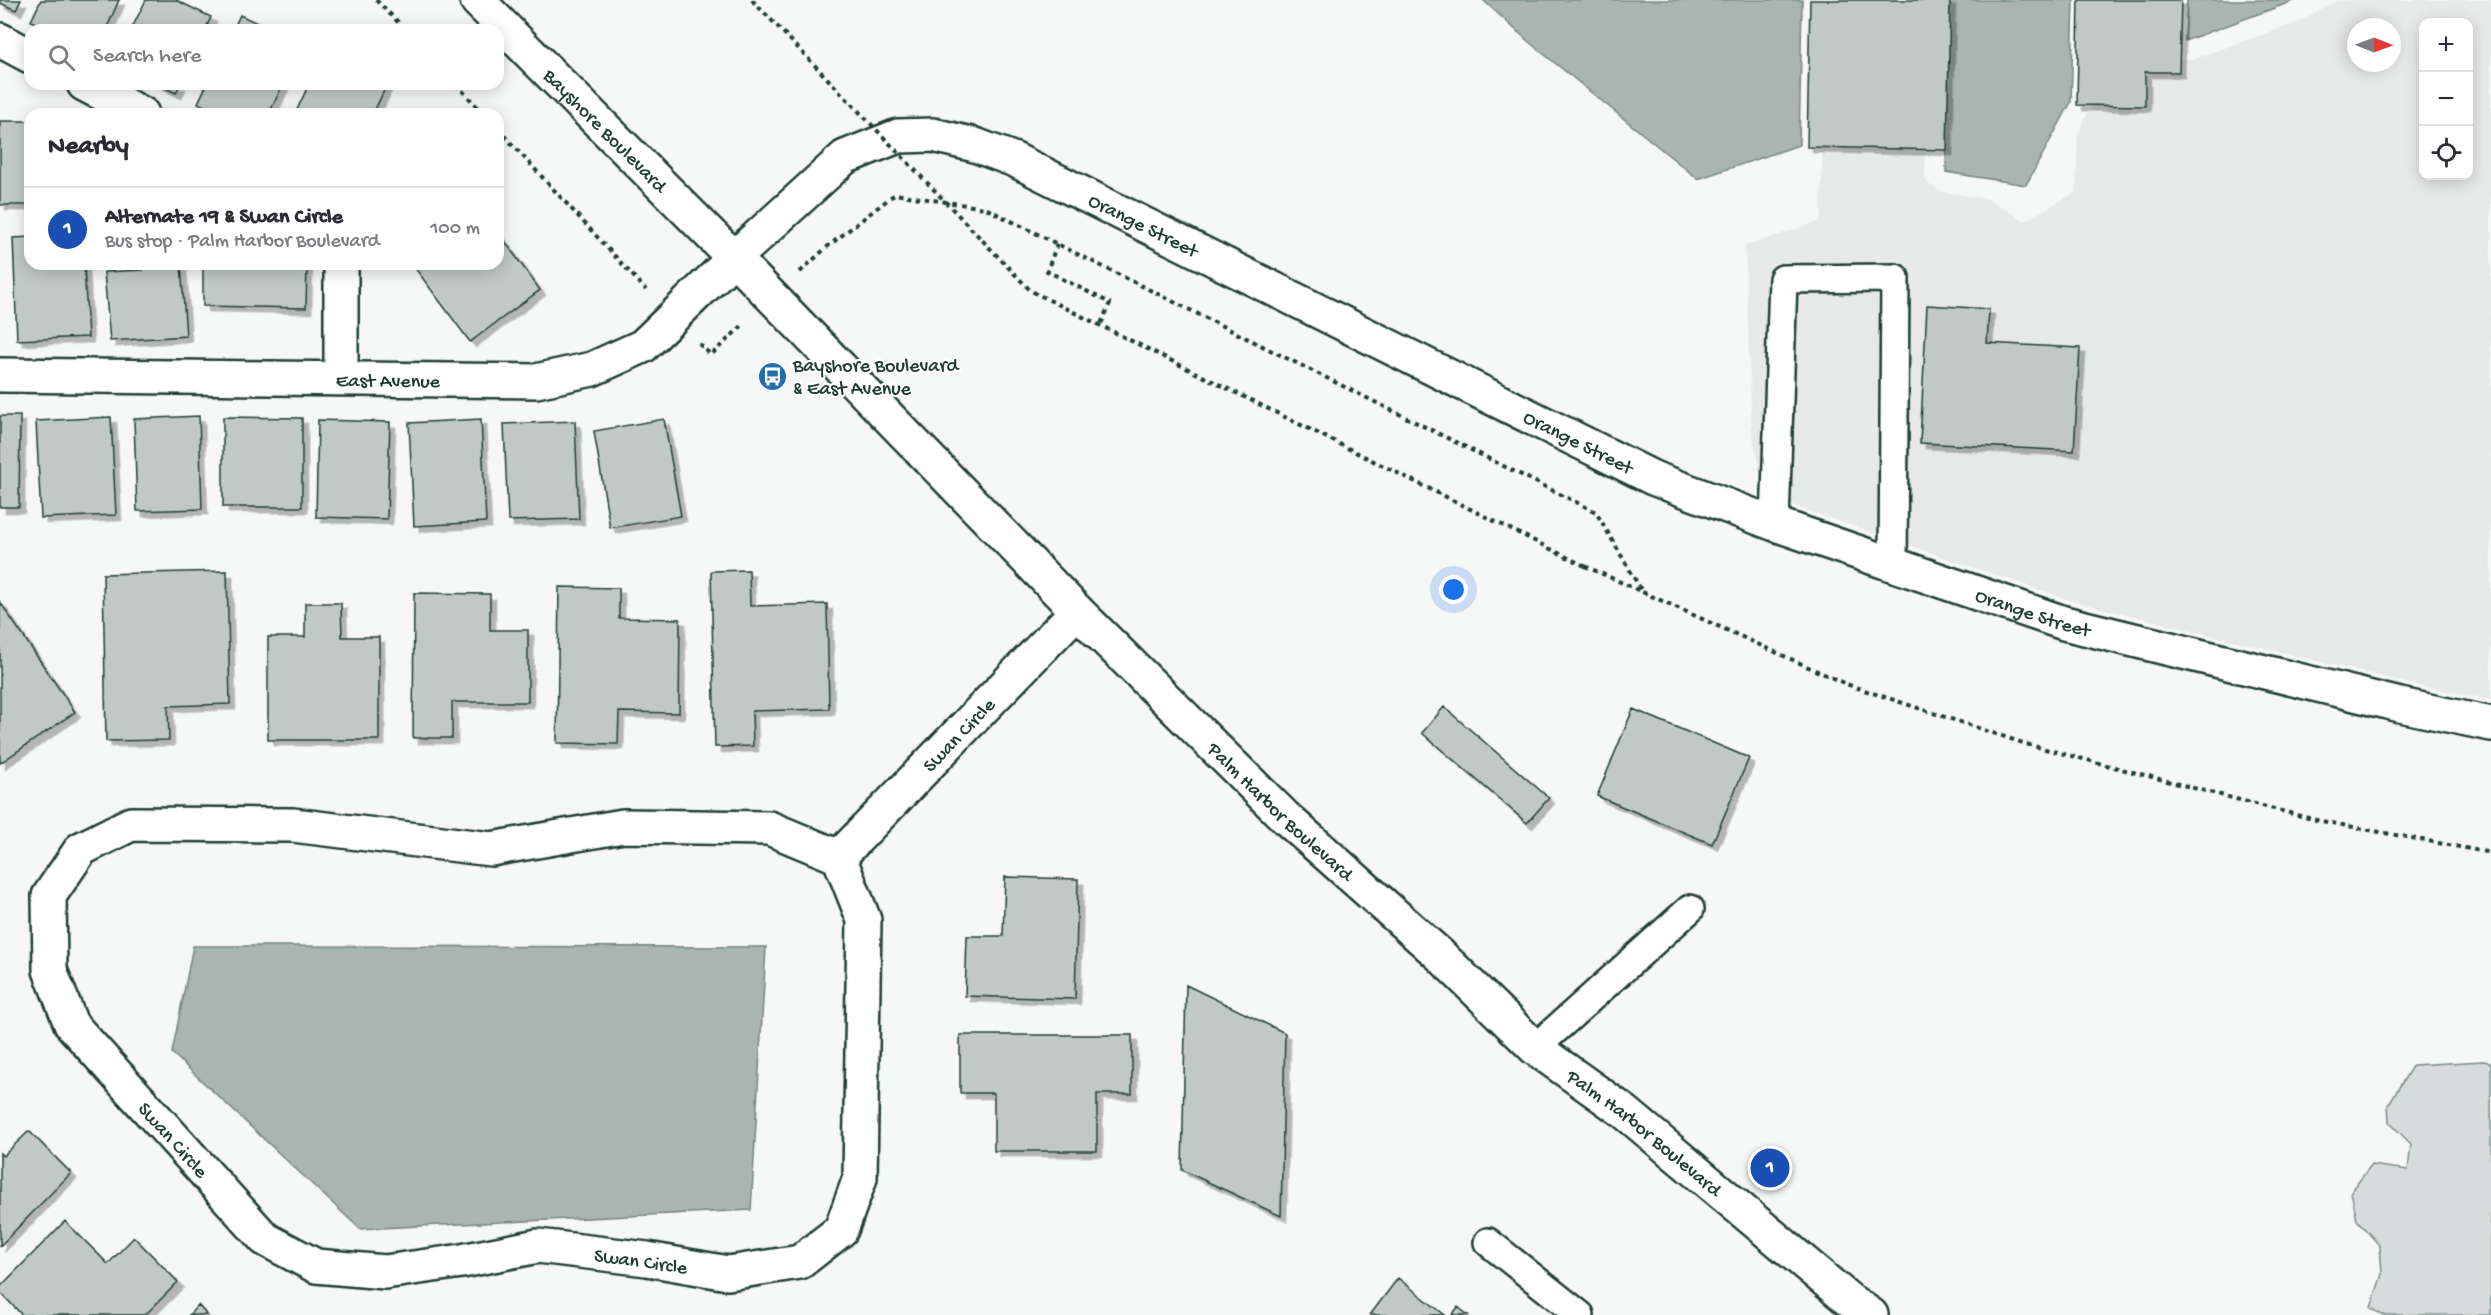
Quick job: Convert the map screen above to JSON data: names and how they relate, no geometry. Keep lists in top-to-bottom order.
{
  "streets": {
    "street": [
      "Bayshore Boulevard",
      "Orange Street",
      "East Avenue",
      "Swan Circle",
      "Palm Harbor Boulevard"
    ]
  },
  "crossings": [
    ["Bayshore Boulevard", "Orange Street"],
    ["Bayshore Boulevard", "East Avenue"],
    ["Bayshore Boulevard", "Palm Harbor Boulevard"],
    ["Orange Street", "East Avenue"],
    ["Orange Street", "Palm Harbor Boulevard"],
    ["East Avenue", "Palm Harbor Boulevard"],
    ["Swan Circle", "Palm Harbor Boulevard"]
  ],
  "places": {
    "bus stop": ["Bayshore Boulevard & East Avenue"]
  },
  "north": "right",
  "page": {
    "map_buttons": ["+", "−"],
    "search": "Search here",
    "heading": "Nearby",
    "list": [
      {
        "mark": "1",
        "name": "Alternate 19 & Swan Circle",
        "note": "Bus stop · Palm Harbor Boulevard",
        "value": "100 m"
      }
    ],
    "pins": "1"
  }
}
